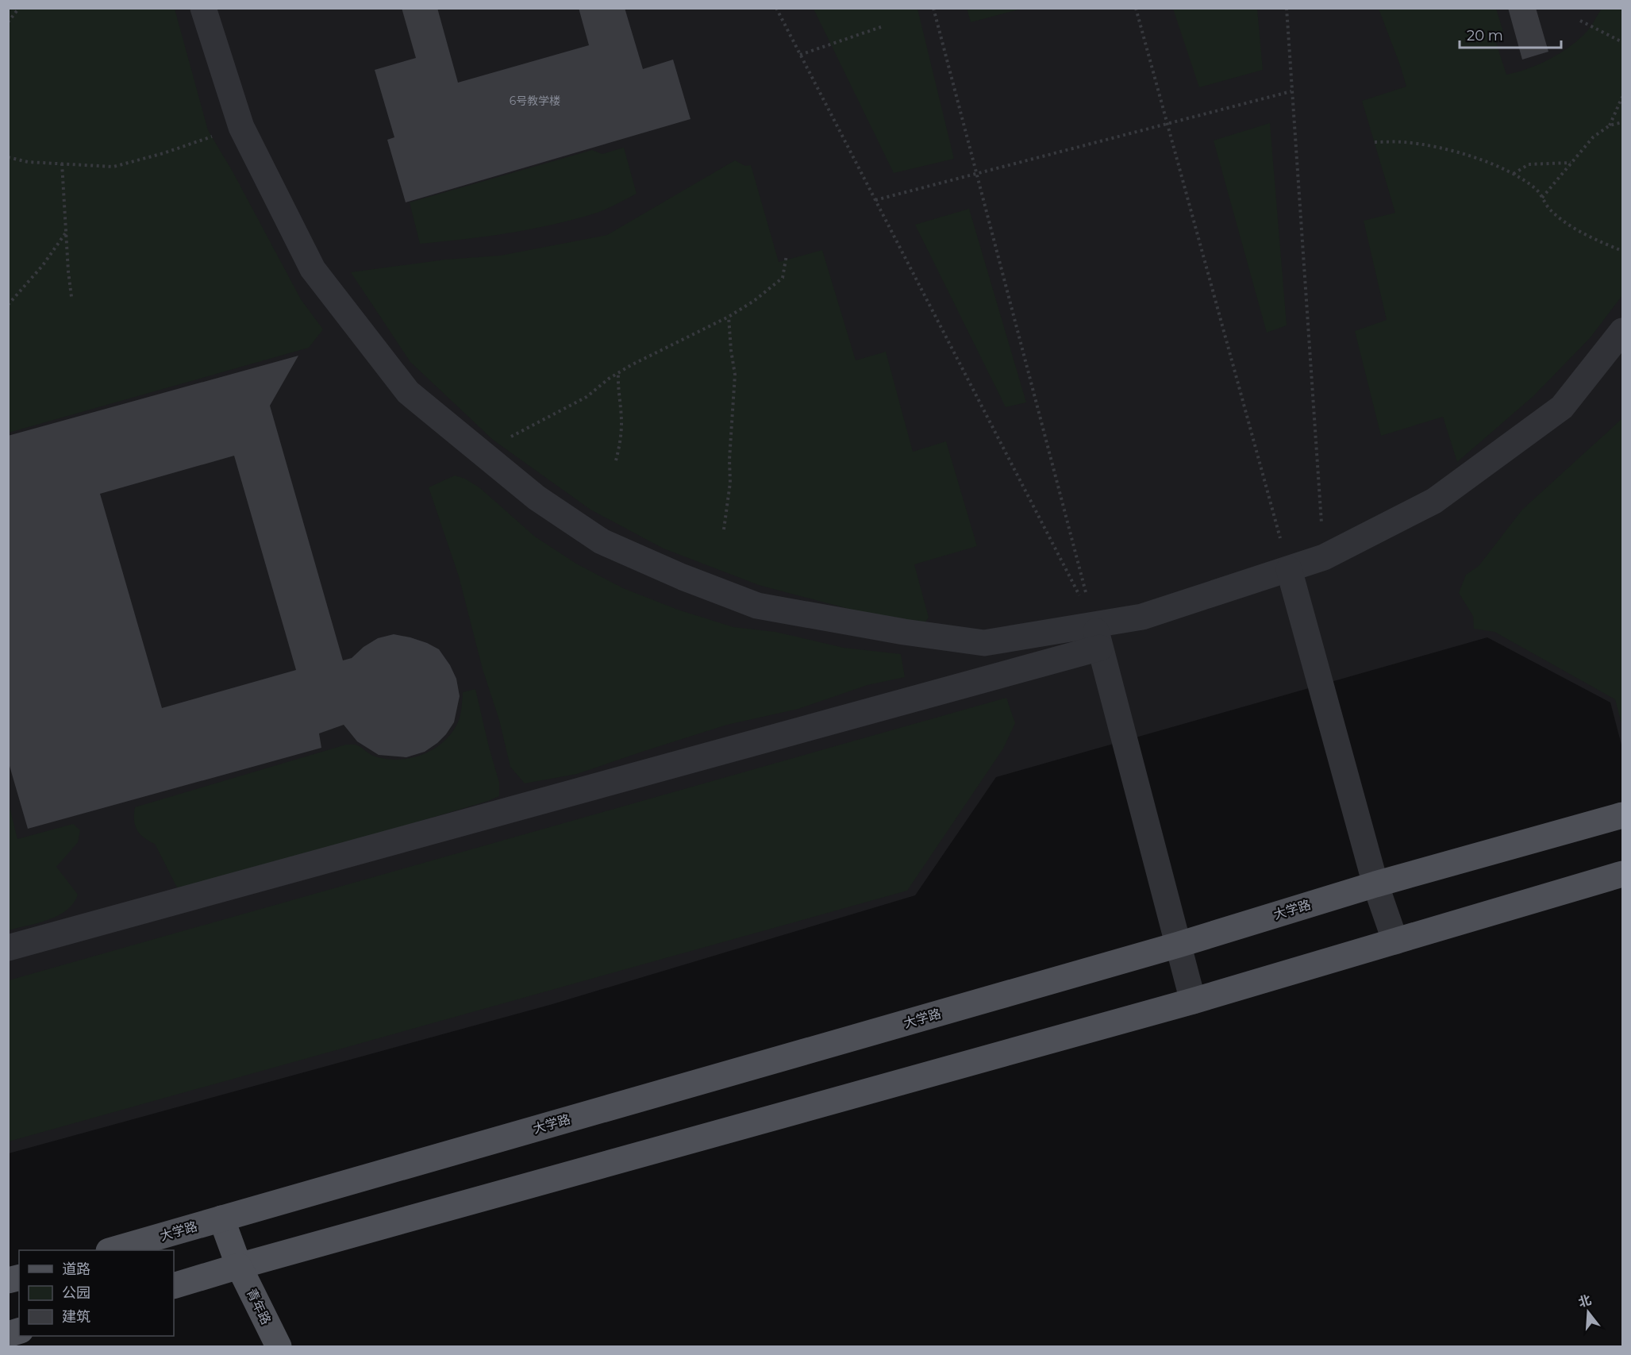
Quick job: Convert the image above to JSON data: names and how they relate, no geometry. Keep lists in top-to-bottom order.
{
  "streets": {
    "main road": ["大学路", "青年路"]
  },
  "house_numbers": ["6号教学楼"],
  "legend": ["道路", "公园", "建筑"],
  "scale_bar": "20 m",
  "north": "top"
}
